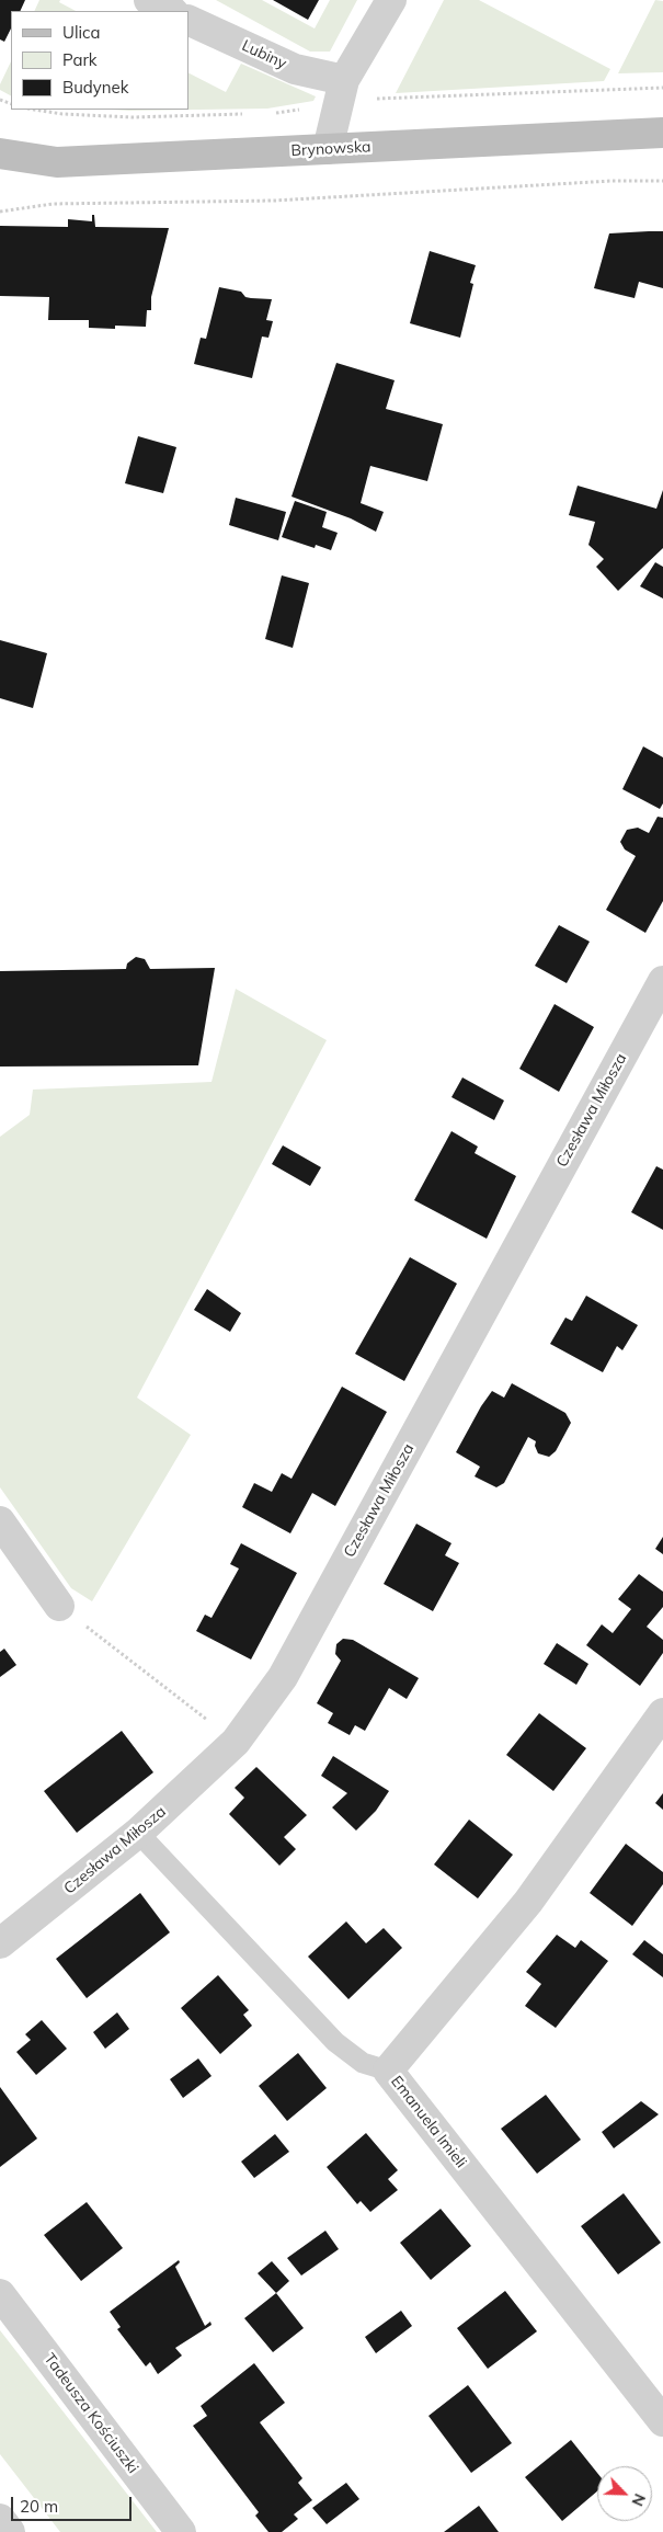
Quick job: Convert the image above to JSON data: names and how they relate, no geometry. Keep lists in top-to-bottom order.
{
  "streets": {
    "main road": ["Brynowska"],
    "street": [
      "Lubiny",
      "Czesława Miłosza",
      "Emanuela Imieli",
      "Tadeusza Kościuszki"
    ]
  },
  "crossings": [
    ["Czesława Miłosza", "Emanuela Imieli"]
  ],
  "legend": ["Ulica", "Park", "Budynek"],
  "scale_bar": "20 m",
  "north": "bottom right"
}
